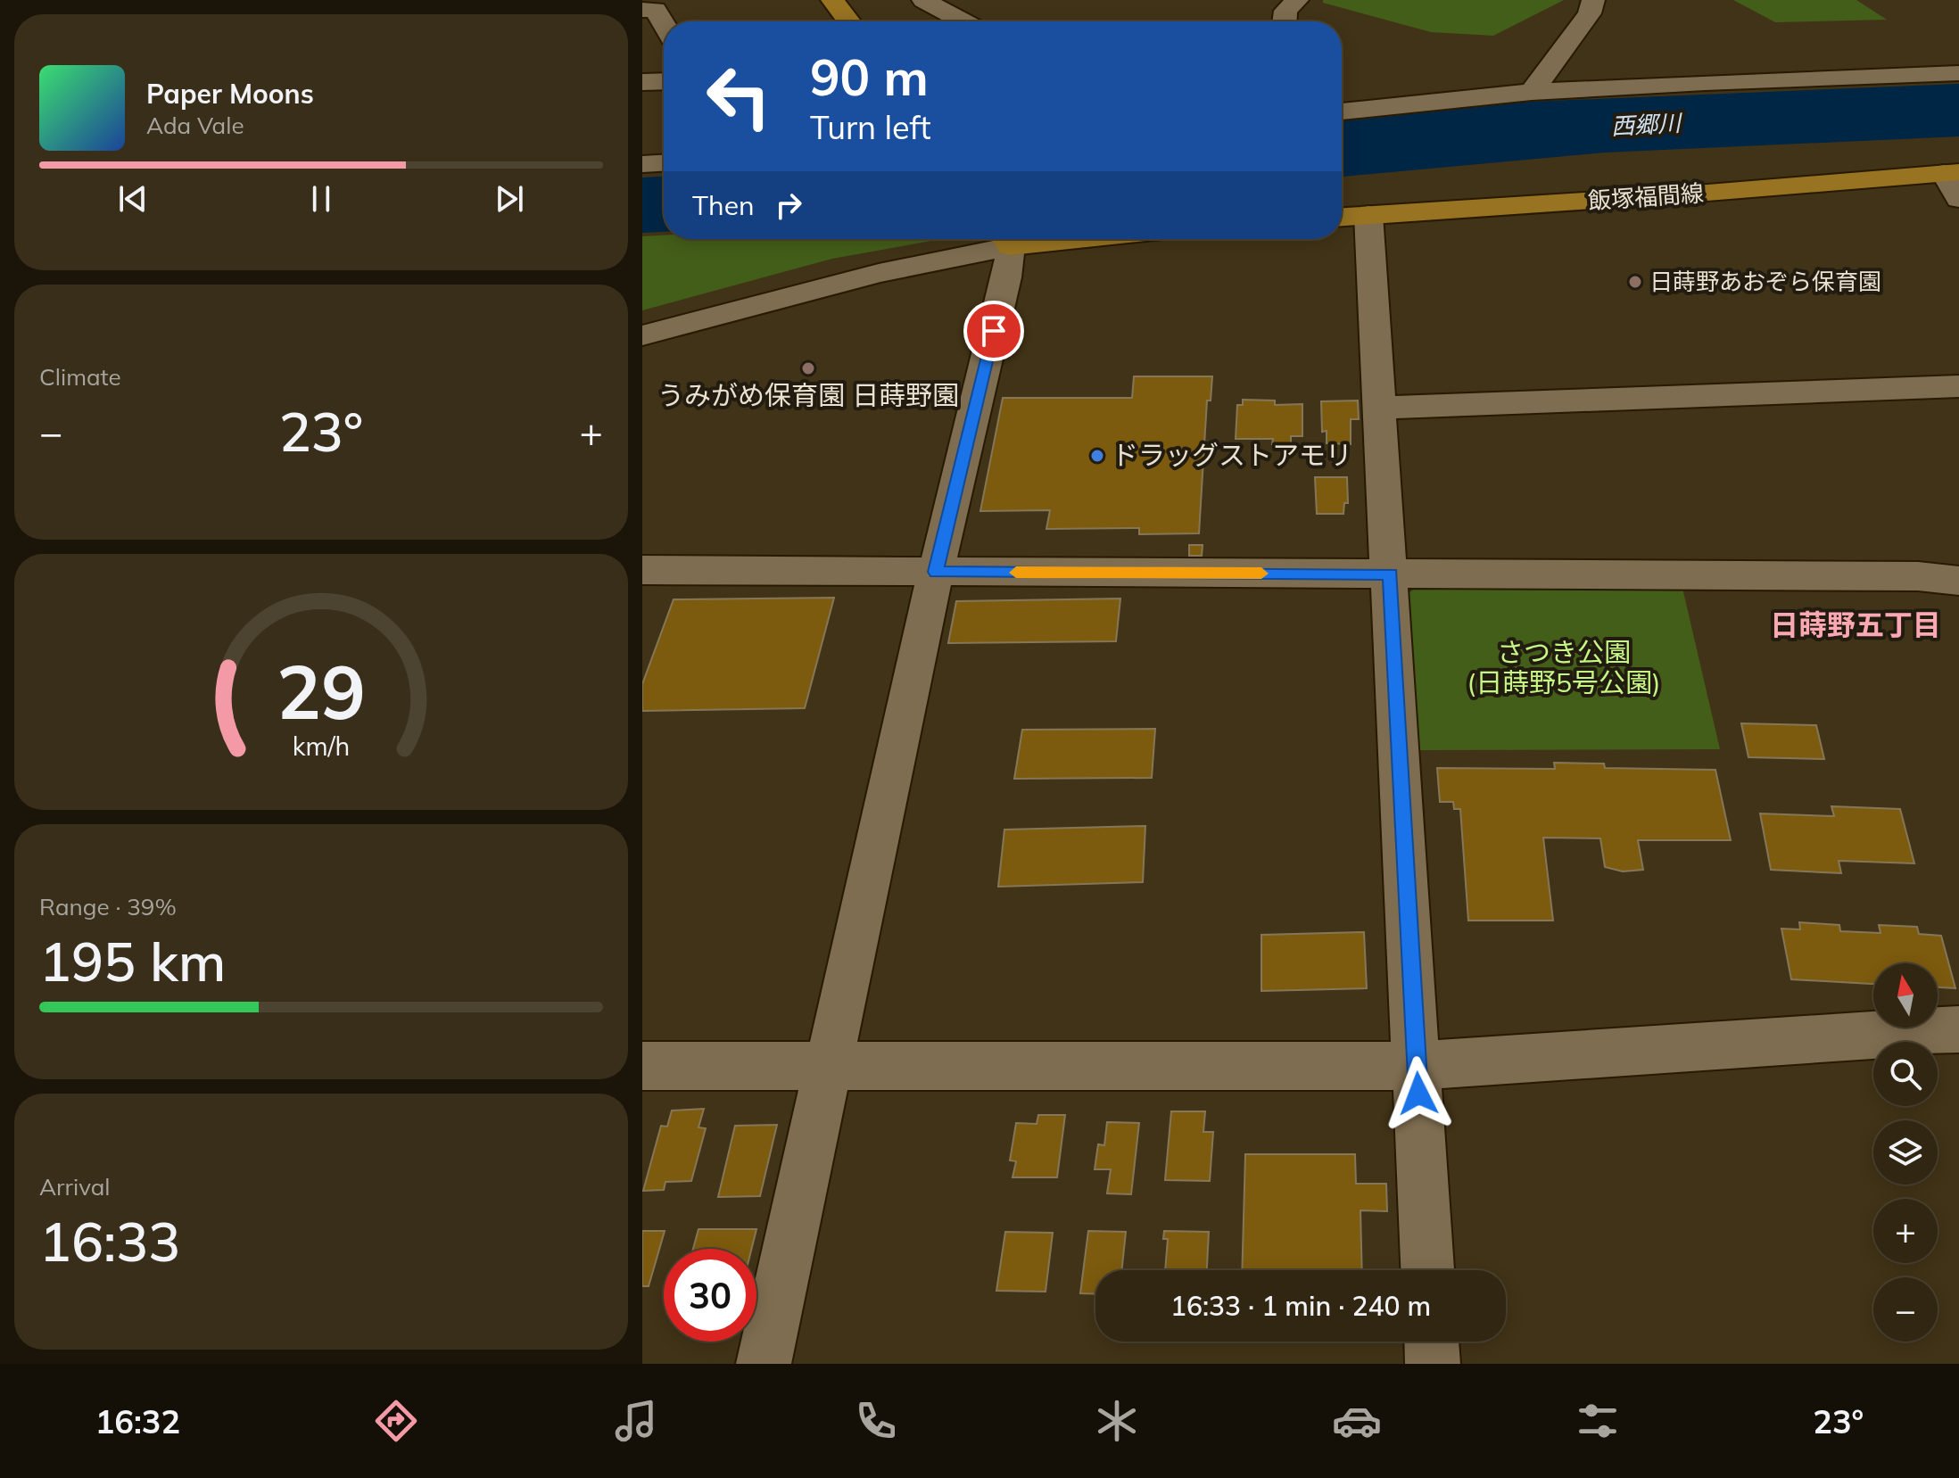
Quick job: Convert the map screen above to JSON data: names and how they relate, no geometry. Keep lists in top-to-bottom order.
{
  "streets": {
    "main road": ["飯塚福間線"]
  },
  "districts": ["日蒔野五丁目"],
  "water": ["西郷川"],
  "parks": ["さつき公園 (日蒔野5号公園)"],
  "places": ["日蒔野あおぞら保育園", "うみがめ保育園 日蒔野園", "ドラッグストアモリ"],
  "north": "top",
  "page": {
    "turn": ["90 m", "Turn left"],
    "song": ["Paper Moons", "Ada Vale"],
    "then": "Then",
    "tile": [
      "Climate",
      ["Range · 39%", "195 km"],
      ["Arrival", "16:33"]
    ],
    "heat": ["−", "23°", "+"],
    "map_buttons": ["+", "−"],
    "limit": "30",
    "trip": "16:33 · 1 min · 240 m",
    "tabs": ["16:32", "23°"],
    "gauge": ["29", "km/h"]
  }
}
